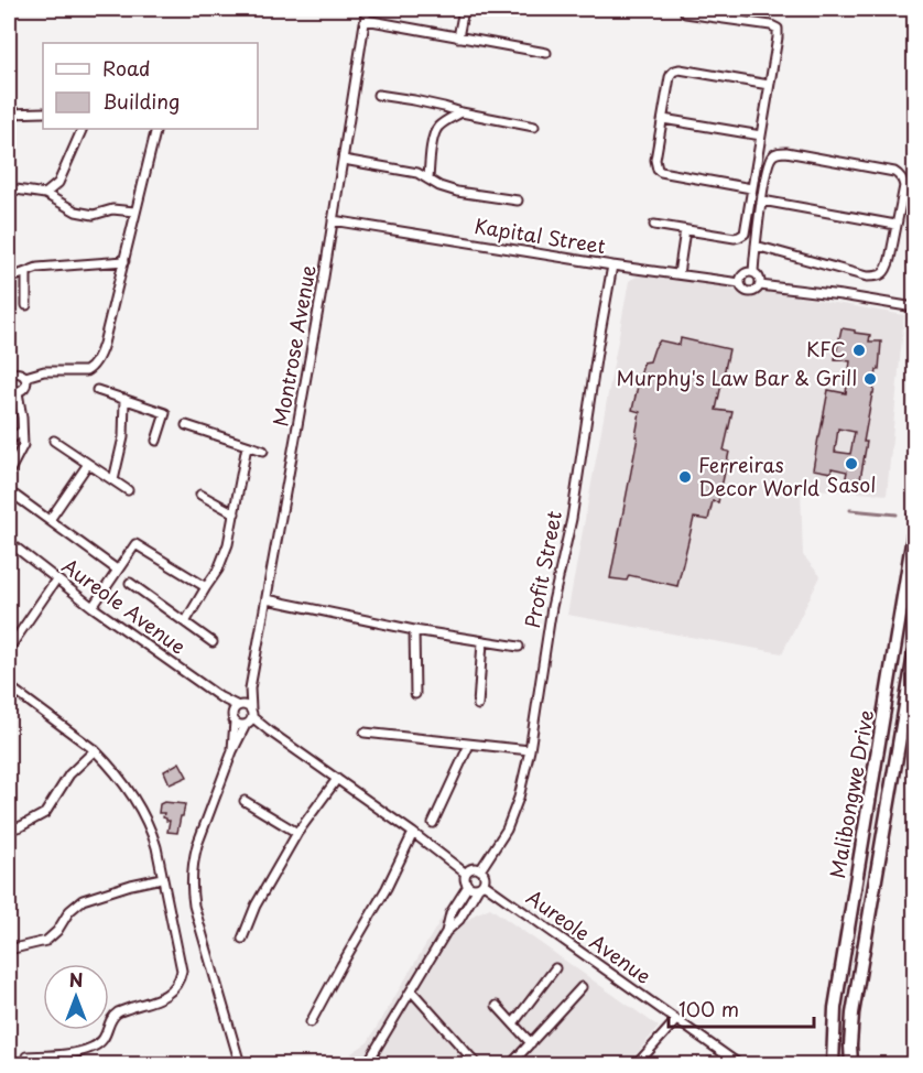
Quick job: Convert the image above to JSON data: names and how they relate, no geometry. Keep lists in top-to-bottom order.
{
  "streets": {
    "main road": ["Malibongwe Drive"],
    "street": [
      "Kapital Street",
      "Montrose Avenue",
      "Profit Street",
      "Aureole Avenue"
    ]
  },
  "crossings": [
    ["Kapital Street", "Montrose Avenue"],
    ["Kapital Street", "Profit Street"],
    ["Montrose Avenue", "Aureole Avenue"],
    ["Profit Street", "Aureole Avenue"]
  ],
  "places": [
    "KFC",
    "Murphy's Law Bar & Grill",
    "Sasol",
    "Ferreiras Decor World"
  ],
  "legend": ["Road", "Building"],
  "scale_bar": "100 m",
  "north": "top"
}
